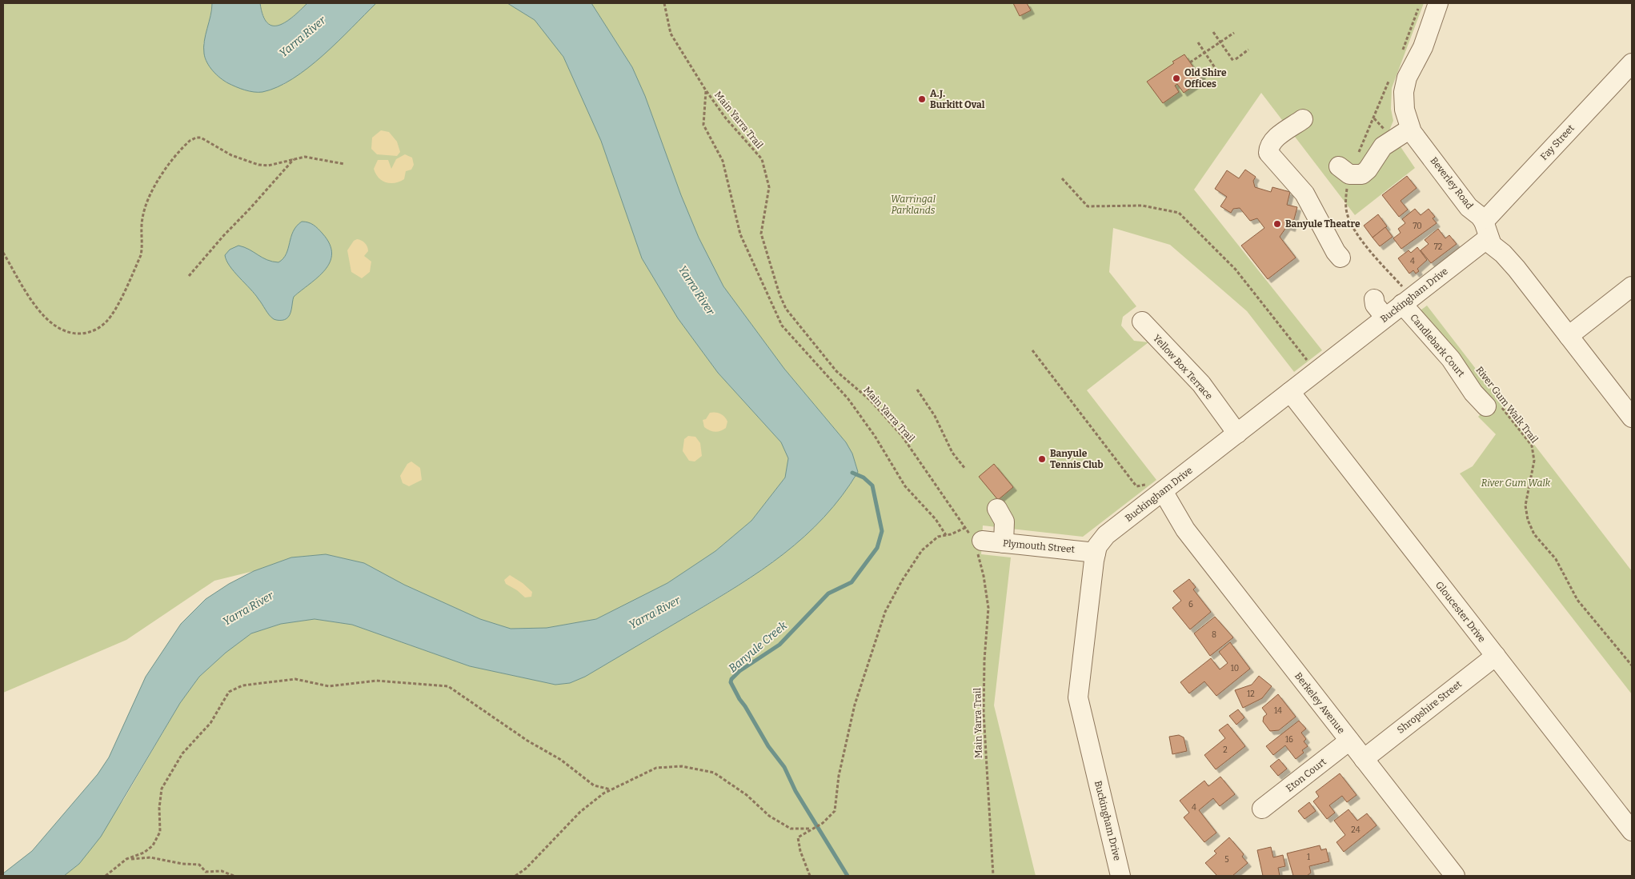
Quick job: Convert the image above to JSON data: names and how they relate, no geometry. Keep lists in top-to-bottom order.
{
  "streets": {
    "street": [
      "Fay Street",
      "Beverley Road",
      "Buckingham Drive",
      "Candlebark Court",
      "Yellow Box Terrace",
      "Plymouth Street",
      "Gloucester Drive",
      "Berkeley Avenue",
      "Shropshire Street",
      "Eton Court"
    ],
    "path": ["Main Yarra Trail", "River Gum Walk Trail"]
  },
  "crossings": [
    ["Main Yarra Trail", "Plymouth Street"],
    ["Fay Street", "Beverley Road"],
    ["Fay Street", "Buckingham Drive"],
    ["Beverley Road", "Buckingham Drive"],
    ["Buckingham Drive", "Candlebark Court"],
    ["Buckingham Drive", "Yellow Box Terrace"],
    ["Buckingham Drive", "Plymouth Street"],
    ["Buckingham Drive", "Gloucester Drive"],
    ["Buckingham Drive", "Berkeley Avenue"],
    ["Candlebark Court", "River Gum Walk Trail"],
    ["Gloucester Drive", "Shropshire Street"],
    ["Berkeley Avenue", "Shropshire Street"],
    ["Berkeley Avenue", "Eton Court"]
  ],
  "water": ["Yarra River", "Banyule Creek"],
  "parks": ["Warringal Parklands", "River Gum Walk"],
  "places": [
    "Old Shire Offices",
    "A.J. Burkitt Oval",
    "Banyule Theatre",
    "Banyule Tennis Club"
  ],
  "house_numbers": [
    "70",
    "72",
    "4",
    "6",
    "8",
    "10",
    "12",
    "14",
    "16",
    "2",
    "4",
    "24",
    "1",
    "5"
  ]
}
